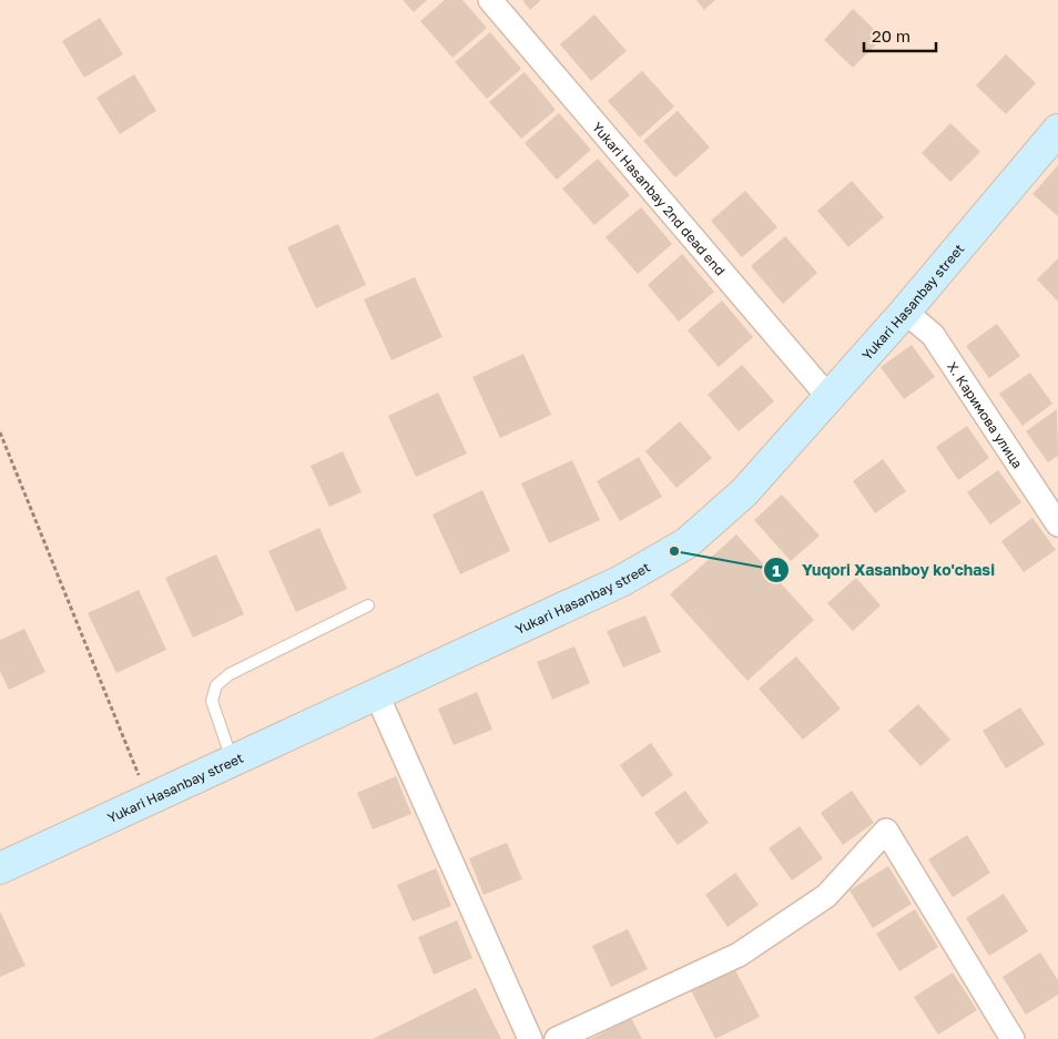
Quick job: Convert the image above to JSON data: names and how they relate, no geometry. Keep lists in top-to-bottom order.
{
  "streets": {
    "street": ["Yukari Hasanbay 2nd dead end", "Yukari Hasanbay street", "Х. Каримова улица"]
  },
  "crossings": [
    ["Yukari Hasanbay 2nd dead end", "Yukari Hasanbay street"],
    ["Yukari Hasanbay street", "Х. Каримова улица"]
  ],
  "places": ["Yuqori Xasanboy ko'chasi"],
  "scale_bar": "20 m"
}
